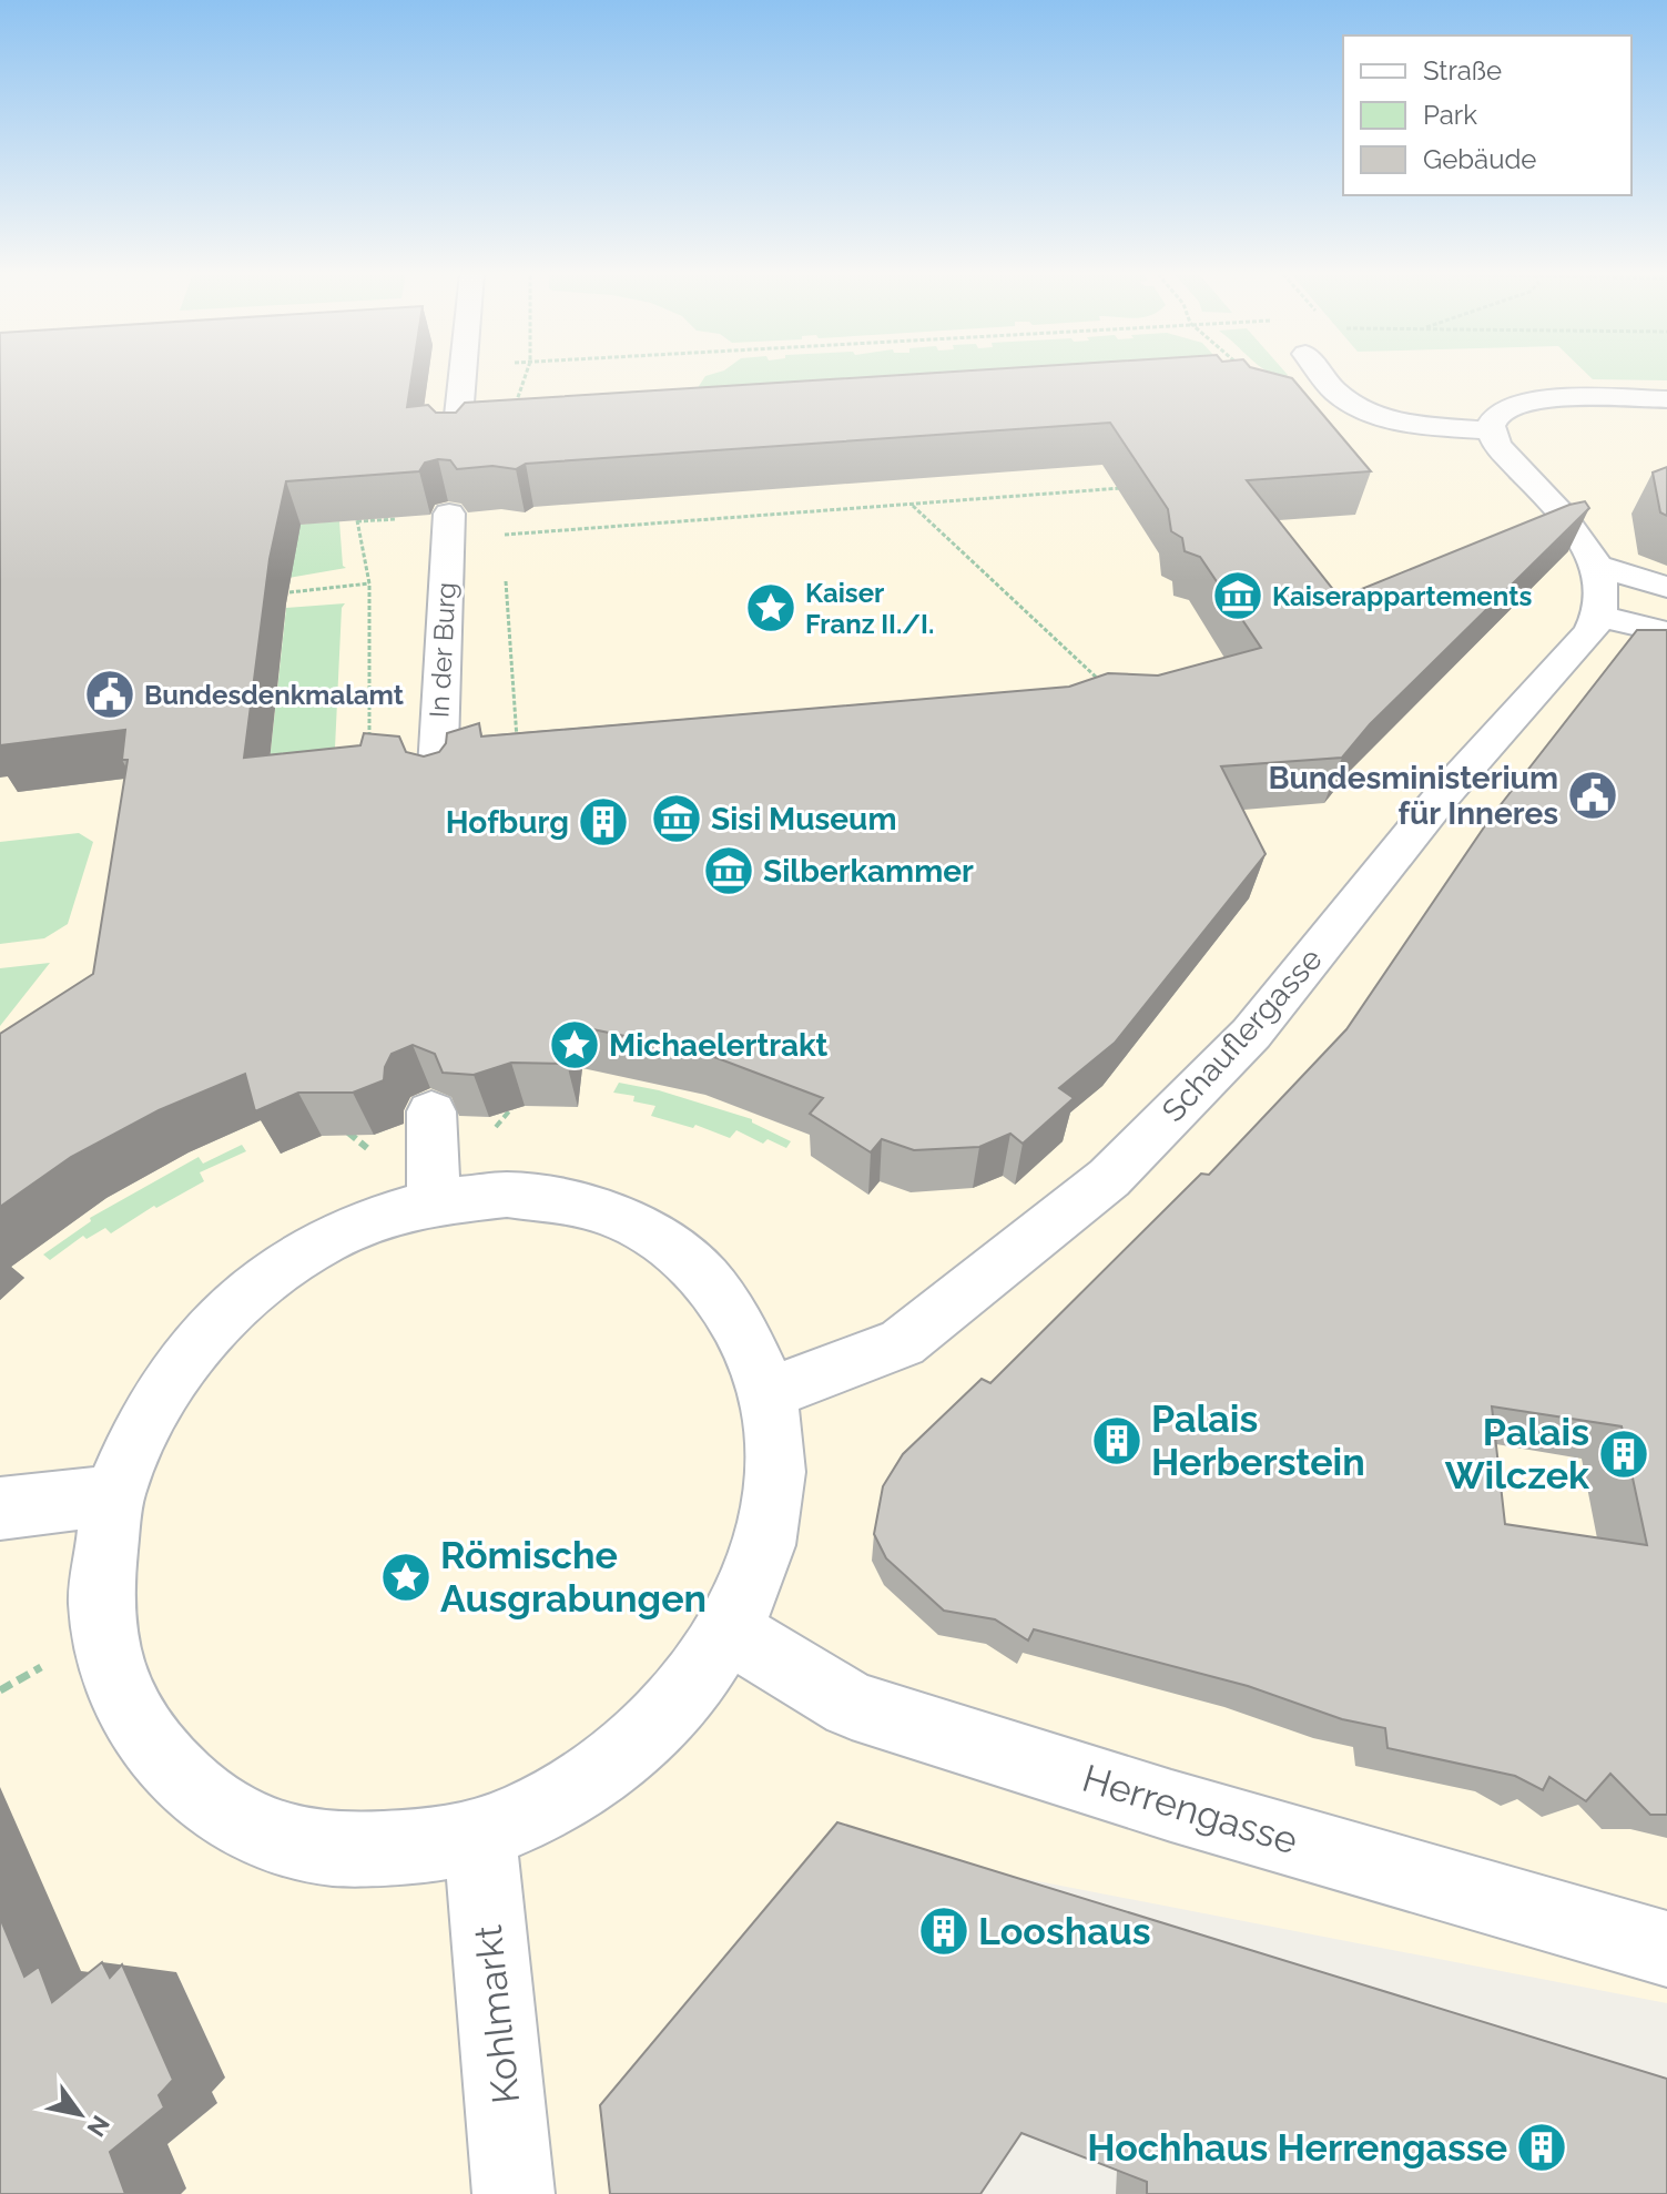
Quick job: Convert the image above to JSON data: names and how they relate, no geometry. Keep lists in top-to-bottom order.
{
  "streets": {
    "street": [
      "In der Burg",
      "Schauflergasse",
      "Herrengasse",
      "Kohlmarkt"
    ]
  },
  "places": {
    "museum": ["Kaiserappartements", "Sisi Museum", "Silberkammer"],
    "place": ["Kaiser Franz II./I.", "Michaelertrakt", "Römische Ausgrabungen"],
    "public building": ["Bundesdenkmalamt", "Bundesministerium für Inneres"],
    "building": [
      "Hofburg",
      "Palais Herberstein",
      "Palais Wilczek",
      "Looshaus",
      "Hochhaus Herrengasse"
    ]
  },
  "legend": ["Straße", "Park", "Gebäude"],
  "north": "bottom right"
}
